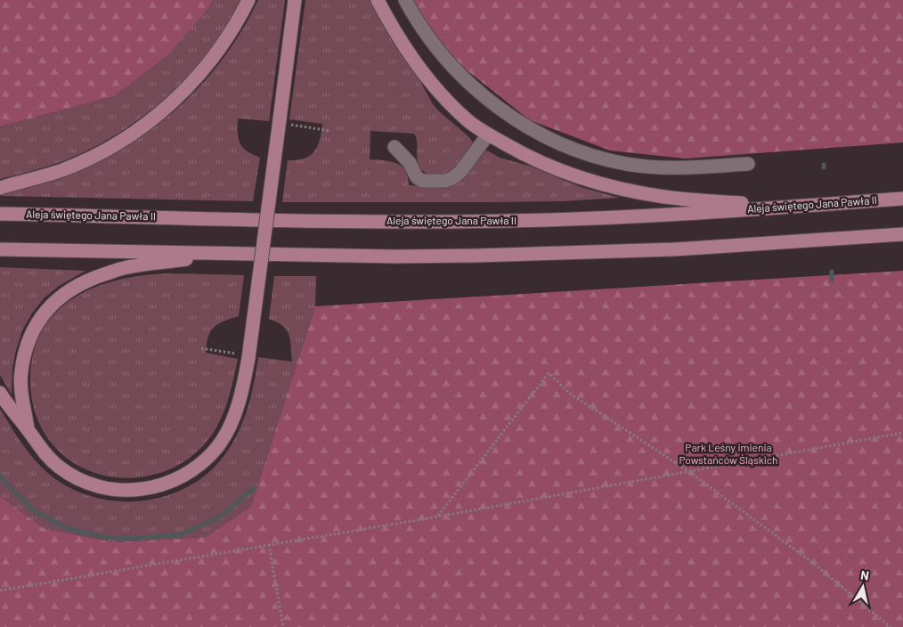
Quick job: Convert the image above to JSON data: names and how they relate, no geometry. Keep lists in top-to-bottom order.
{
  "streets": {
    "main road": ["Aleja świętego Jana Pawła II"]
  },
  "parks": ["Park Leśny imienia Powstańców Śląskich"],
  "north": "top"
}
